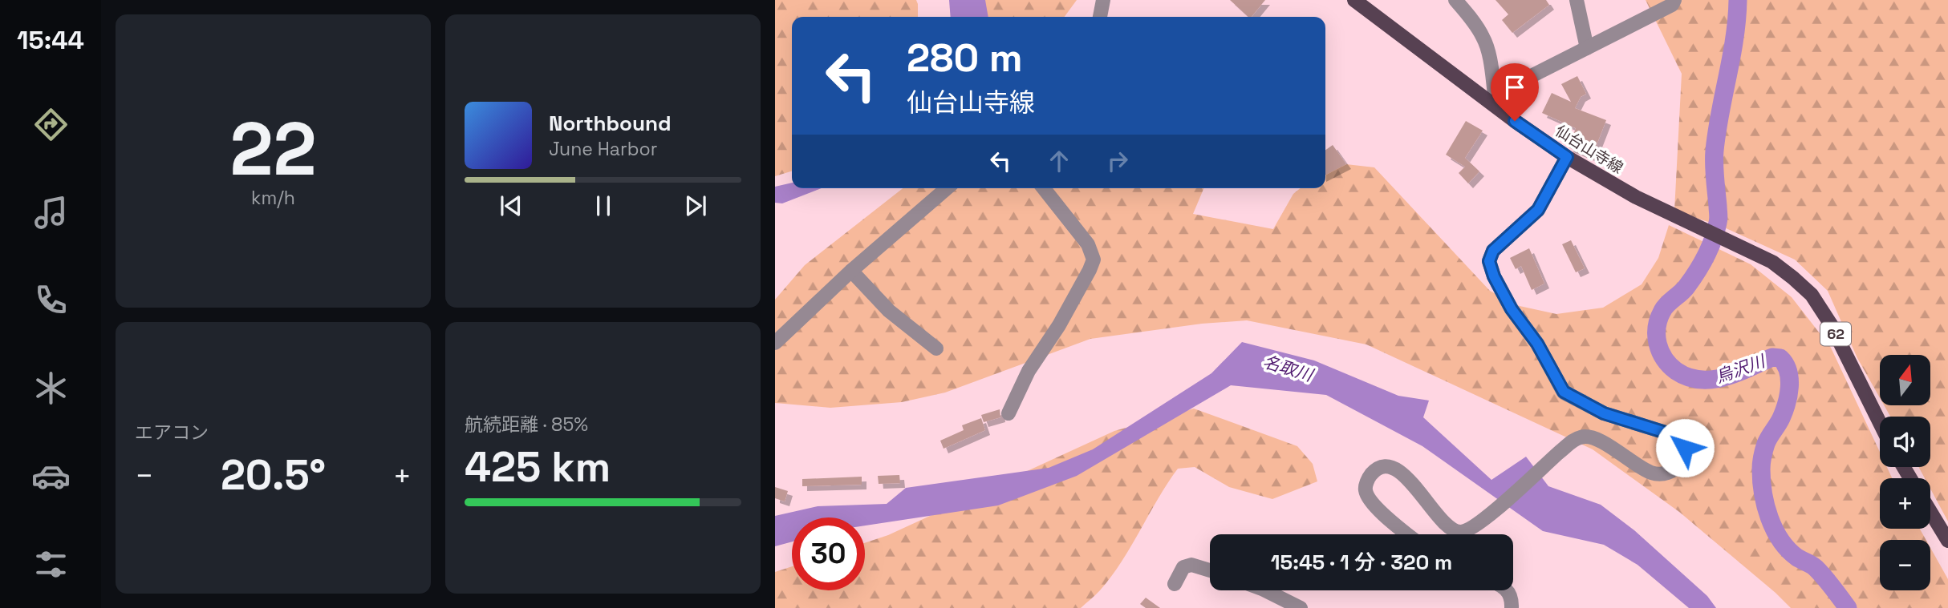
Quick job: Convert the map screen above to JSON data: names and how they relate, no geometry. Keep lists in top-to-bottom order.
{
  "streets": {
    "main road": ["仙台山寺線", "62"]
  },
  "water": ["名取川", "烏沢川"],
  "north": "top",
  "page": {
    "tabs": "15:44",
    "tile": [
      ["22", "km/h"],
      "エアコン",
      ["航続距離 · 85%", "425 km"]
    ],
    "turn": ["280 m", "仙台山寺線"],
    "song": ["Northbound", "June Harbor"],
    "map_buttons": ["+", "−"],
    "heat": ["−", "20.5°", "+"],
    "limit": "30",
    "trip": "15:45 · 1 分 · 320 m"
  }
}
